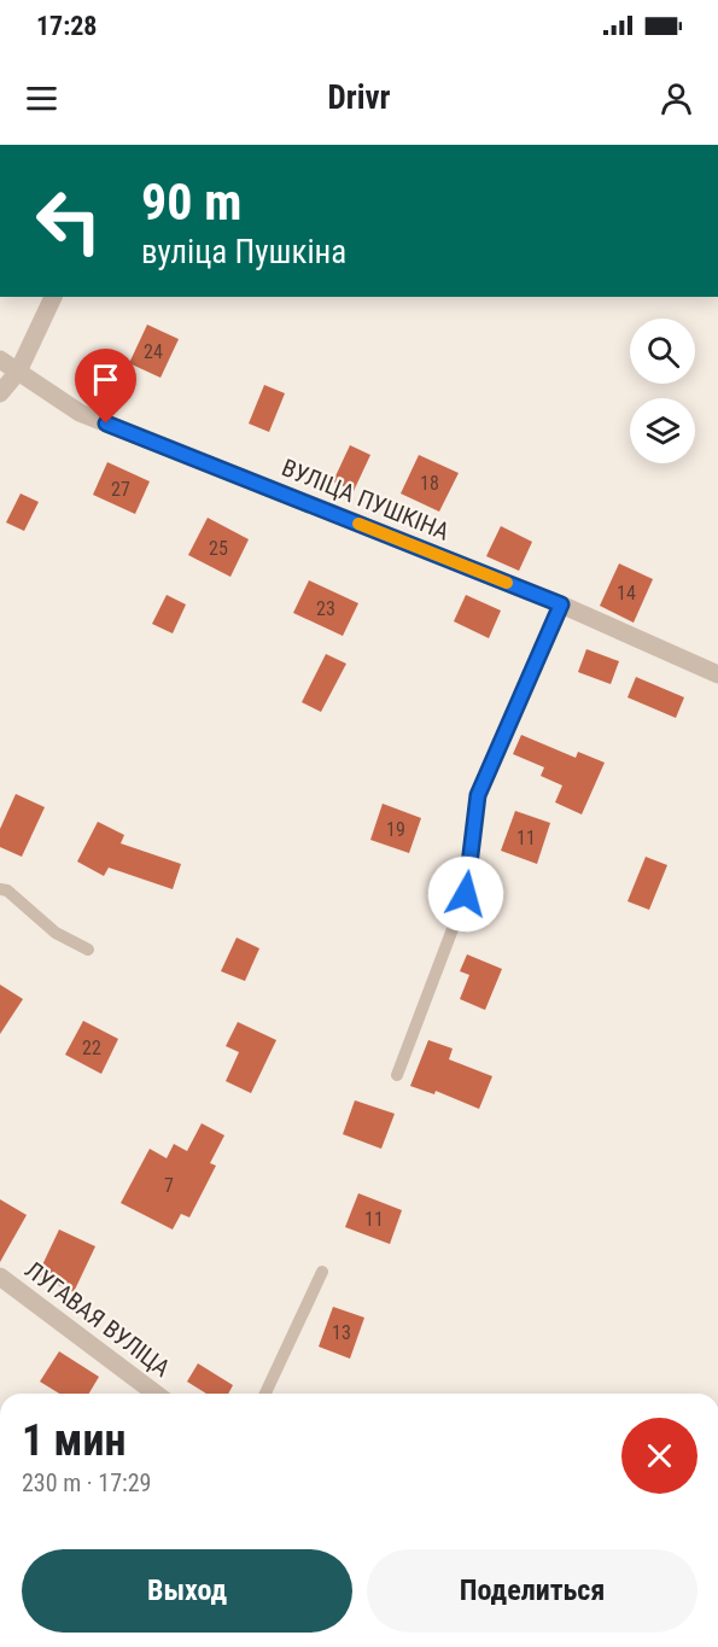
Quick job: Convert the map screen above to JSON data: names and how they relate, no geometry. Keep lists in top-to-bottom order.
{
  "streets": {
    "street": ["ВУЛІЦА ПУШКІНА", "ЛУГАВАЯ ВУЛІЦА"]
  },
  "house_numbers": [
    "24",
    "18",
    "27",
    "25",
    "14",
    "23",
    "19",
    "11",
    "22",
    "7",
    "11",
    "13"
  ],
  "page": {
    "status": "17:28",
    "header": "Drivr",
    "turn": ["90 m", "вуліца Пушкіна"],
    "heading": ["1 мин", "230 m · 17:29"],
    "buttons": ["Выход", "Поделиться"]
  }
}
